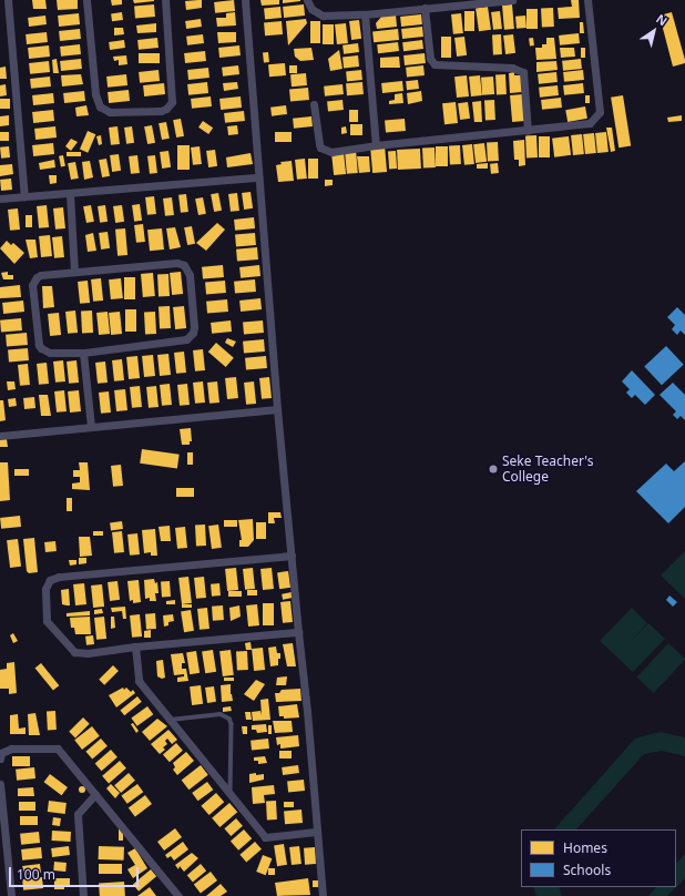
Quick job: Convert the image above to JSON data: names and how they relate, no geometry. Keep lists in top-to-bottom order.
{
  "places": ["Seke Teacher's College"],
  "legend": ["Homes", "Schools"],
  "scale_bar": "100 m",
  "north": "top right"
}
